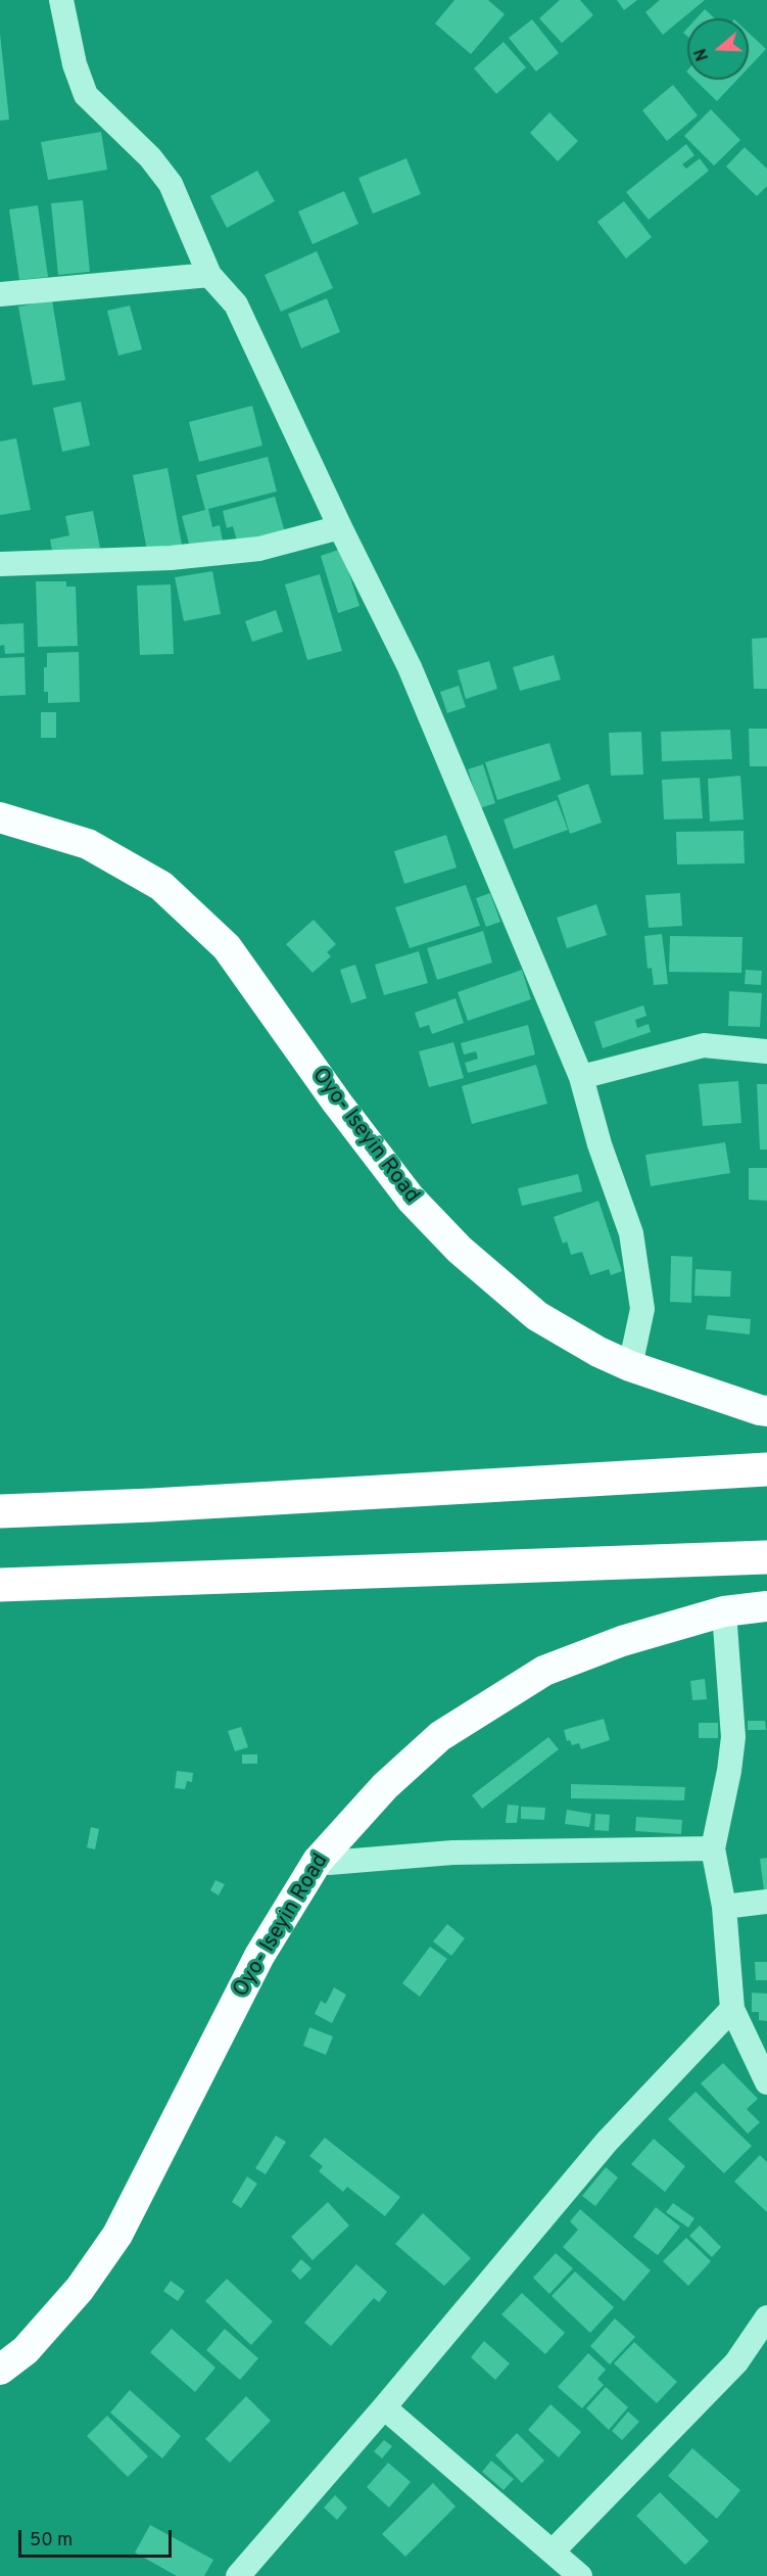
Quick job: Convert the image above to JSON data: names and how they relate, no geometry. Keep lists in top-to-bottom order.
{
  "streets": {
    "main road": ["Oyo- Iseyin Road"]
  },
  "scale_bar": "50 m",
  "north": "left"
}
